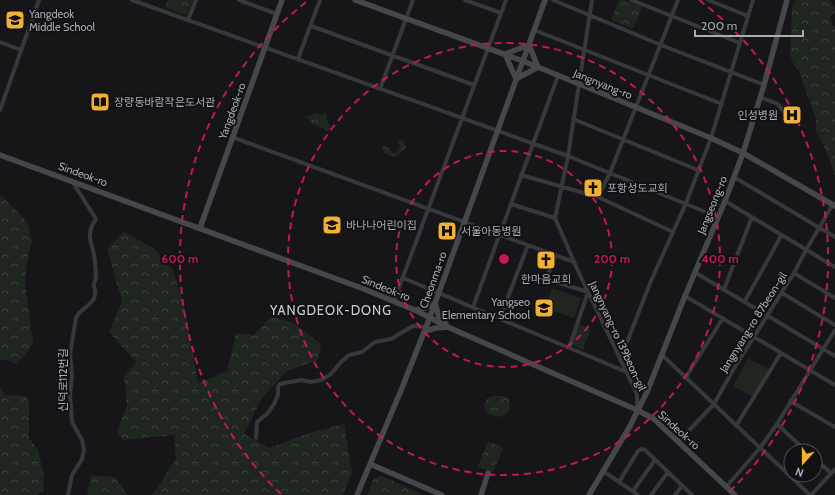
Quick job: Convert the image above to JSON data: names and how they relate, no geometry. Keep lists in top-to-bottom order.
{
  "streets": {
    "street": [
      "Jangnyang-ro",
      "Yangdeok-ro",
      "Sindeok-ro",
      "Jangseong-ro",
      "Cheonma-ro",
      "Jangnyang-ro 87beon-gil",
      "Jangnyang-ro 139beon-gil",
      "신덕로112번길"
    ]
  },
  "crossings": [
    ["Jangnyang-ro", "Jangseong-ro"],
    ["Jangnyang-ro", "Cheonma-ro"],
    ["Jangnyang-ro", "Jangnyang-ro 87beon-gil"],
    ["Yangdeok-ro", "Sindeok-ro"],
    ["Sindeok-ro", "Jangseong-ro"],
    ["Sindeok-ro", "Cheonma-ro"],
    ["Sindeok-ro", "Jangnyang-ro 87beon-gil"],
    ["Sindeok-ro", "Jangnyang-ro 139beon-gil"],
    ["Sindeok-ro", "신덕로112번길"],
    ["Jangseong-ro", "Jangnyang-ro 139beon-gil"]
  ],
  "districts": ["YANGDEOK-DONG"],
  "places": {
    "school or university": ["Yangdeok Middle School", "바나나어린이집", "Yangseo Elementary School"],
    "library": ["장량동바람작은도서관"],
    "hospital": ["인성병원", "서울아동병원"],
    "church": ["포항성도교회", "한마음교회"]
  },
  "scale_bar": "200 m",
  "north": "bottom",
  "rings": ["200 m", "400 m", "600 m"]
}
